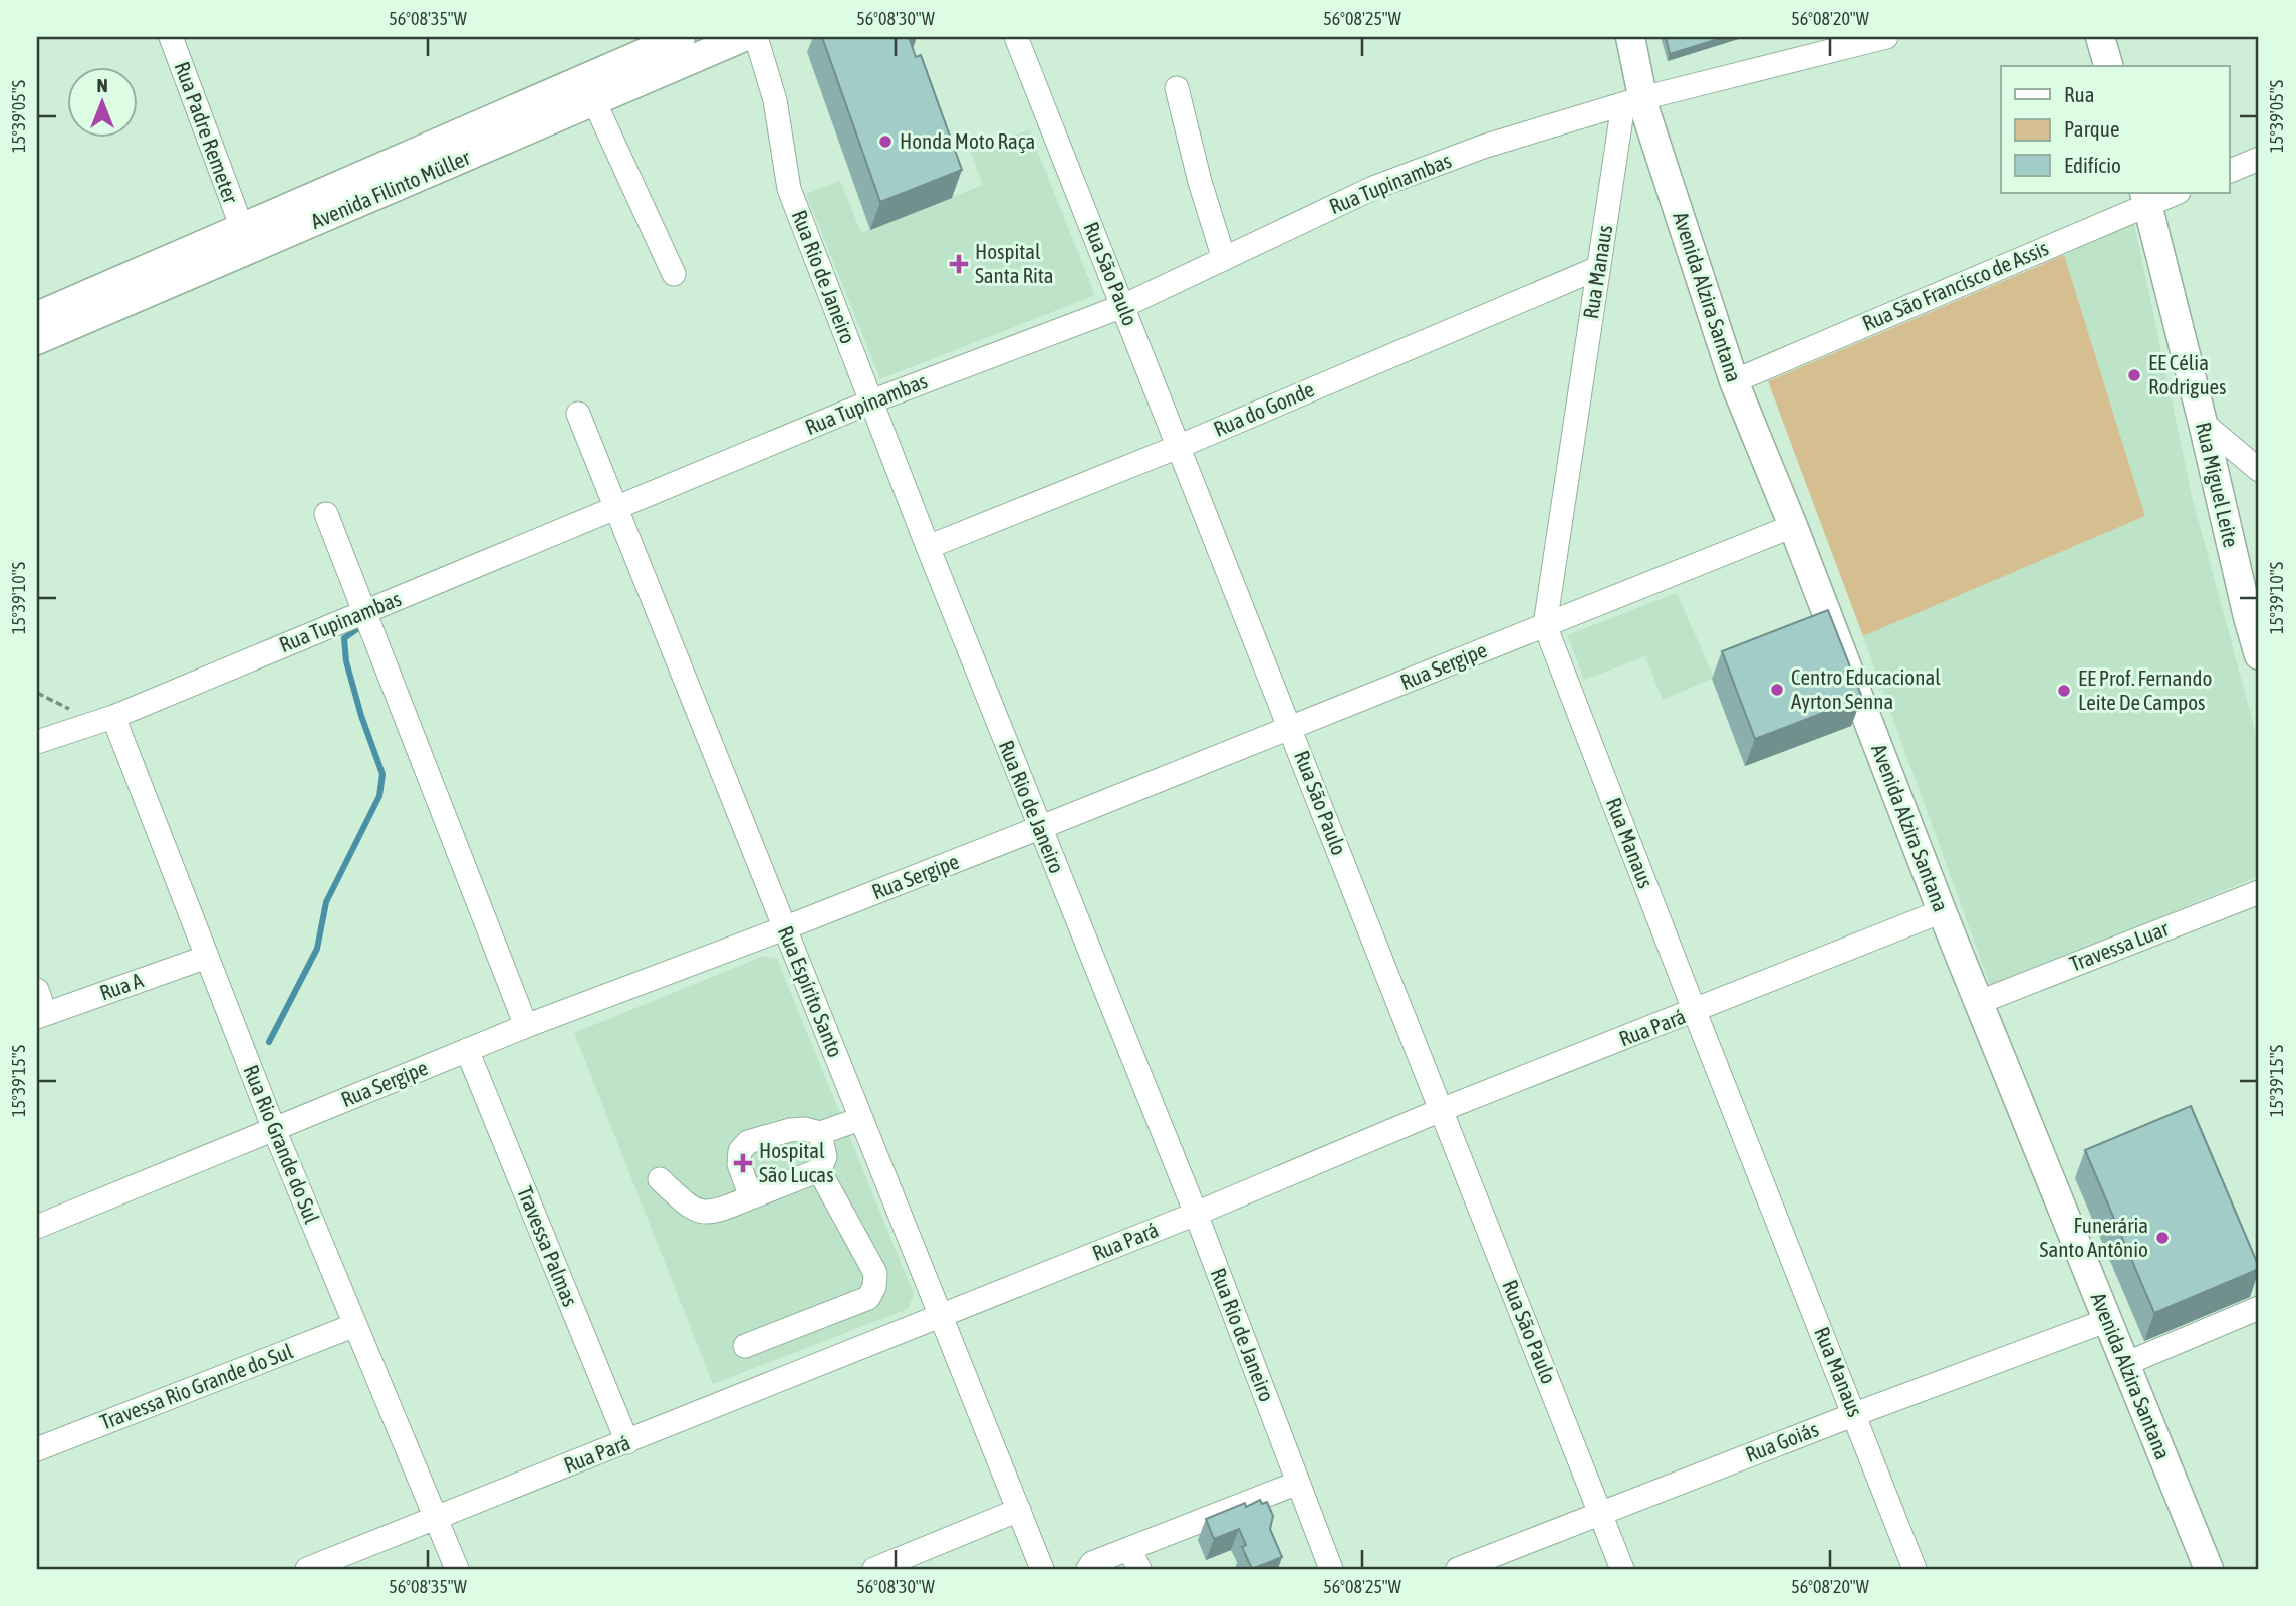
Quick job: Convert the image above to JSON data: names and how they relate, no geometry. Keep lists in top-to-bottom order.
{
  "streets": {
    "main road": ["Avenida Filinto Müller", "Avenida Alzira Santana", "Rua Miguel Leite"],
    "street": [
      "Rua Padre Remeter",
      "Rua Tupinambas",
      "Rua Manaus",
      "Rua São Paulo",
      "Rua Rio de Janeiro",
      "Rua São Francisco de Assis",
      "Rua do Gonde",
      "Rua Sergipe",
      "Travessa Luar",
      "Rua A",
      "Rua Espírito Santo",
      "Rua Pará",
      "Rua Rio Grande do Sul",
      "Travessa Palmas",
      "Travessa Rio Grande do Sul",
      "Rua Goiás"
    ]
  },
  "crossings": [
    ["Rua Padre Remeter", "Avenida Filinto Müller"],
    ["Rua Tupinambas", "Rua Manaus"],
    ["Rua Tupinambas", "Rua São Paulo"],
    ["Rua Tupinambas", "Rua Rio de Janeiro"],
    ["Rua Tupinambas", "Avenida Alzira Santana"],
    ["Rua Tupinambas", "Rua Espírito Santo"],
    ["Rua Tupinambas", "Rua Rio Grande do Sul"],
    ["Rua Manaus", "Avenida Alzira Santana"],
    ["Rua Manaus", "Rua do Gonde"],
    ["Rua Manaus", "Rua Sergipe"],
    ["Rua Manaus", "Rua Pará"],
    ["Rua Manaus", "Rua Goiás"],
    ["Rua São Paulo", "Rua do Gonde"],
    ["Rua São Paulo", "Rua Sergipe"],
    ["Rua São Paulo", "Rua Pará"],
    ["Rua São Paulo", "Rua Goiás"],
    ["Rua Rio de Janeiro", "Rua do Gonde"],
    ["Rua Rio de Janeiro", "Rua Sergipe"],
    ["Rua Rio de Janeiro", "Rua Pará"],
    ["Rua São Francisco de Assis", "Avenida Alzira Santana"],
    ["Rua São Francisco de Assis", "Rua Miguel Leite"],
    ["Avenida Alzira Santana", "Rua Sergipe"],
    ["Avenida Alzira Santana", "Travessa Luar"],
    ["Avenida Alzira Santana", "Rua Pará"],
    ["Avenida Alzira Santana", "Rua Goiás"],
    ["Rua Sergipe", "Rua Espírito Santo"],
    ["Rua Sergipe", "Rua Rio Grande do Sul"],
    ["Rua Sergipe", "Travessa Palmas"],
    ["Rua A", "Rua Rio Grande do Sul"],
    ["Rua Espírito Santo", "Rua Pará"],
    ["Rua Pará", "Rua Rio Grande do Sul"],
    ["Rua Pará", "Travessa Palmas"],
    ["Rua Rio Grande do Sul", "Travessa Rio Grande do Sul"]
  ],
  "places": {
    "other": [
      "Honda Moto Raça",
      "EE Célia Rodrigues",
      "Centro Educacional Ayrton Senna",
      "EE Prof. Fernando Leite De Campos",
      "Funerária Santo Antônio"
    ],
    "health": ["Hospital Santa Rita", "Hospital São Lucas"]
  },
  "legend": ["Rua", "Parque", "Edifício"],
  "north": "top",
  "coordinates": [
    "56°08'35\"W",
    "56°08'30\"W",
    "56°08'25\"W",
    "56°08'20\"W",
    "15°39'05\"S",
    "15°39'10\"S",
    "15°39'15\"S"
  ]
}
